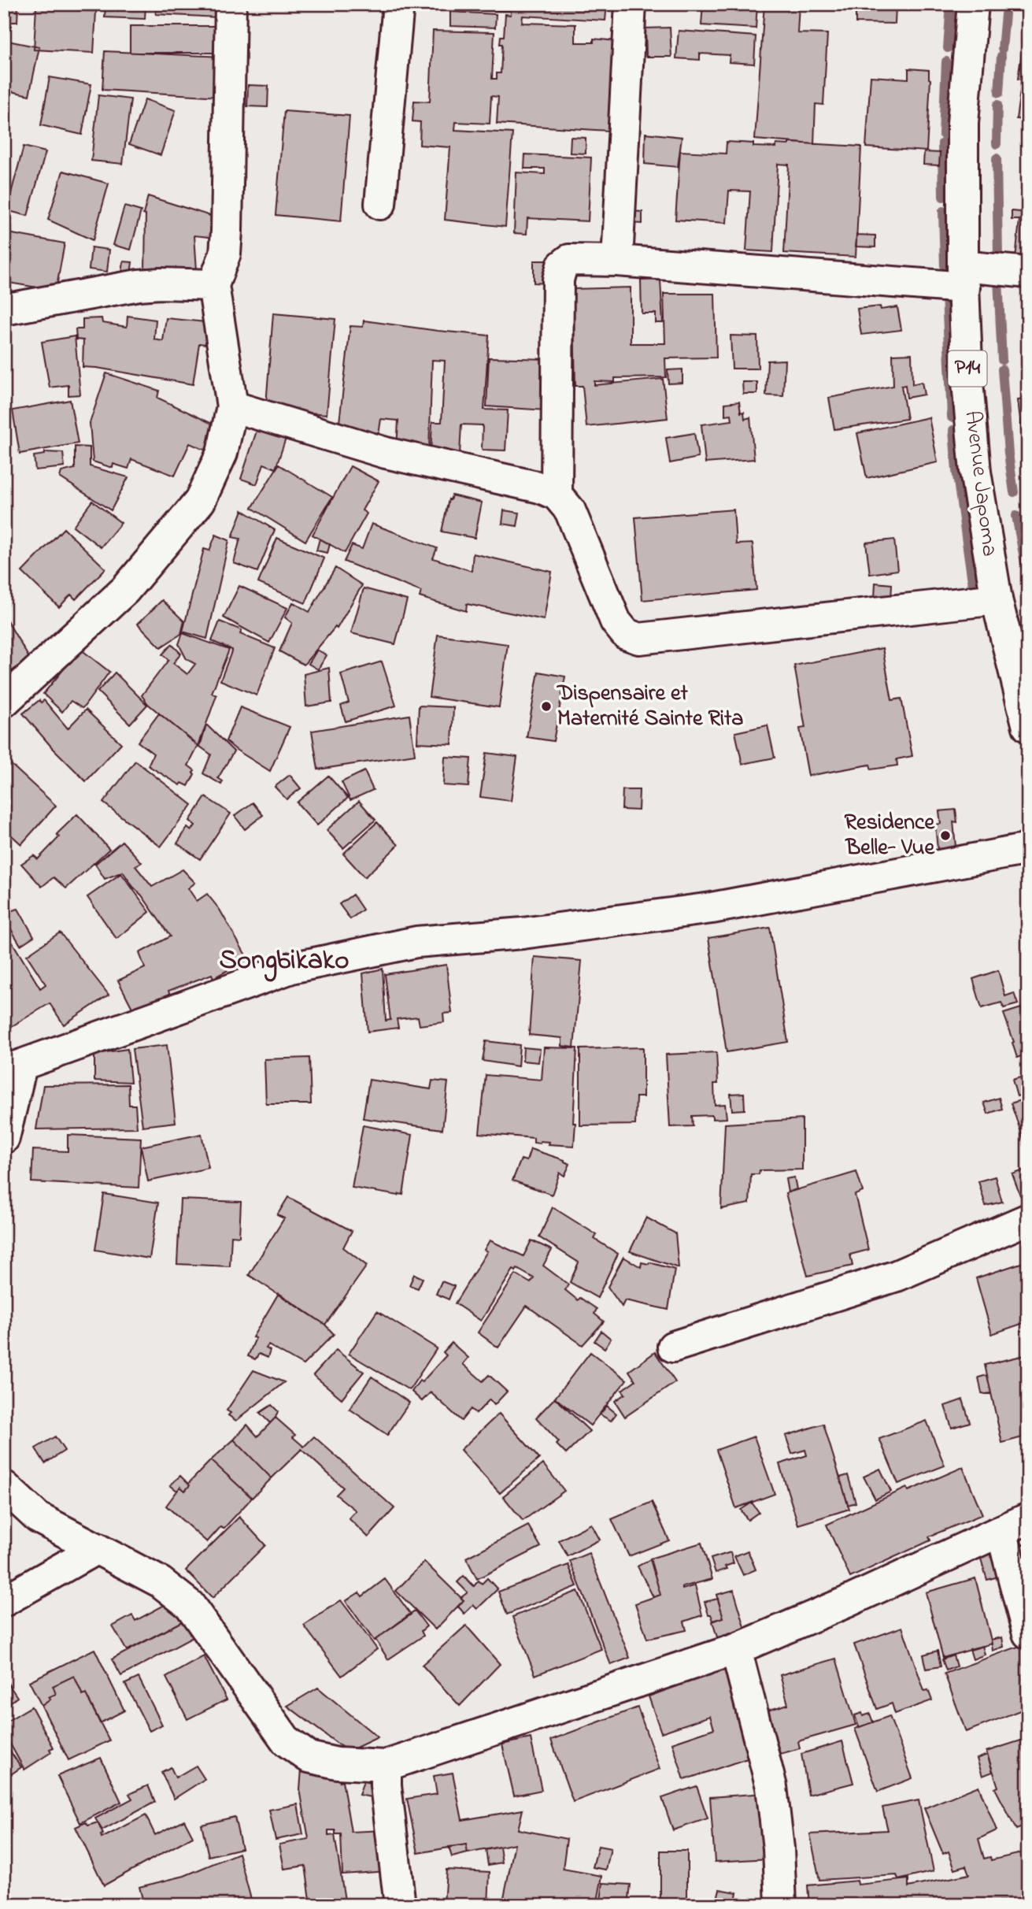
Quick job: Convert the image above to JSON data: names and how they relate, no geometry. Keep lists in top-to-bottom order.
{
  "streets": {
    "street": ["P14", "Avenue Japoma"]
  },
  "districts": ["Songbikako"],
  "places": ["Dispensaire et Maternité Sainte Rita", "Residence Belle- Vue"]
}
